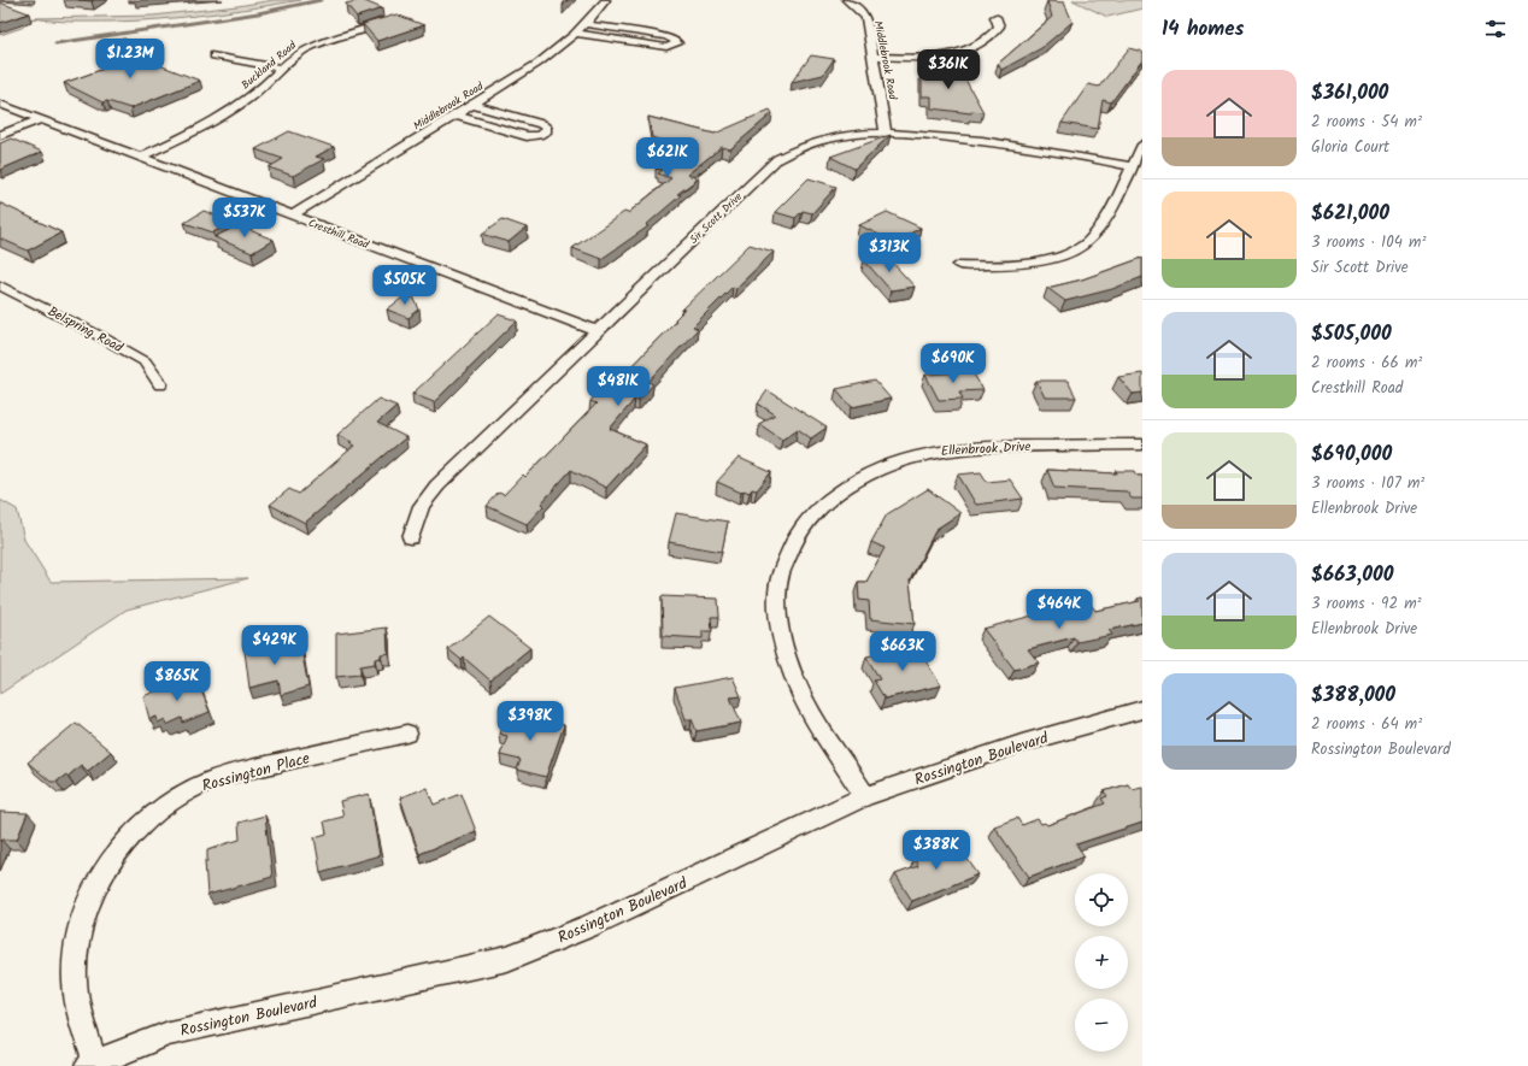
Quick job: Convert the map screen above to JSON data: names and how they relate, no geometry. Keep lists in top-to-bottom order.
{
  "streets": {
    "street": [
      "Middlebrook Road",
      "Buckland Road",
      "Sir Scott Drive",
      "Cresthill Road",
      "Belspring Road",
      "Ellenbrook Drive",
      "Rossington Boulevard",
      "Rossington Place"
    ]
  },
  "crossings": [
    ["Middlebrook Road", "Sir Scott Drive"],
    ["Middlebrook Road", "Cresthill Road"],
    ["Buckland Road", "Cresthill Road"],
    ["Sir Scott Drive", "Cresthill Road"],
    ["Ellenbrook Drive", "Rossington Boulevard"],
    ["Rossington Boulevard", "Rossington Place"]
  ],
  "page": {
    "heading": "14 homes",
    "price": [
      "$1.23M",
      "$361K",
      "$621K",
      "$537K",
      "$313K",
      "$505K",
      "$690K",
      "$481K",
      "$464K",
      "$429K",
      "$663K",
      "$865K",
      "$398K",
      "$388K"
    ],
    "list": [
      {
        "name": "$361,000",
        "note": "2 rooms · 54 m² · Gloria Court"
      },
      {
        "name": "$621,000",
        "note": "3 rooms · 104 m² · Sir Scott Drive"
      },
      {
        "name": "$505,000",
        "note": "2 rooms · 66 m² · Cresthill Road"
      },
      {
        "name": "$690,000",
        "note": "3 rooms · 107 m² · Ellenbrook Drive"
      },
      {
        "name": "$663,000",
        "note": "3 rooms · 92 m² · Ellenbrook Drive"
      },
      {
        "name": "$388,000",
        "note": "2 rooms · 64 m² · Rossington Boulevard"
      }
    ],
    "map_buttons": ["+", "−"]
  }
}
